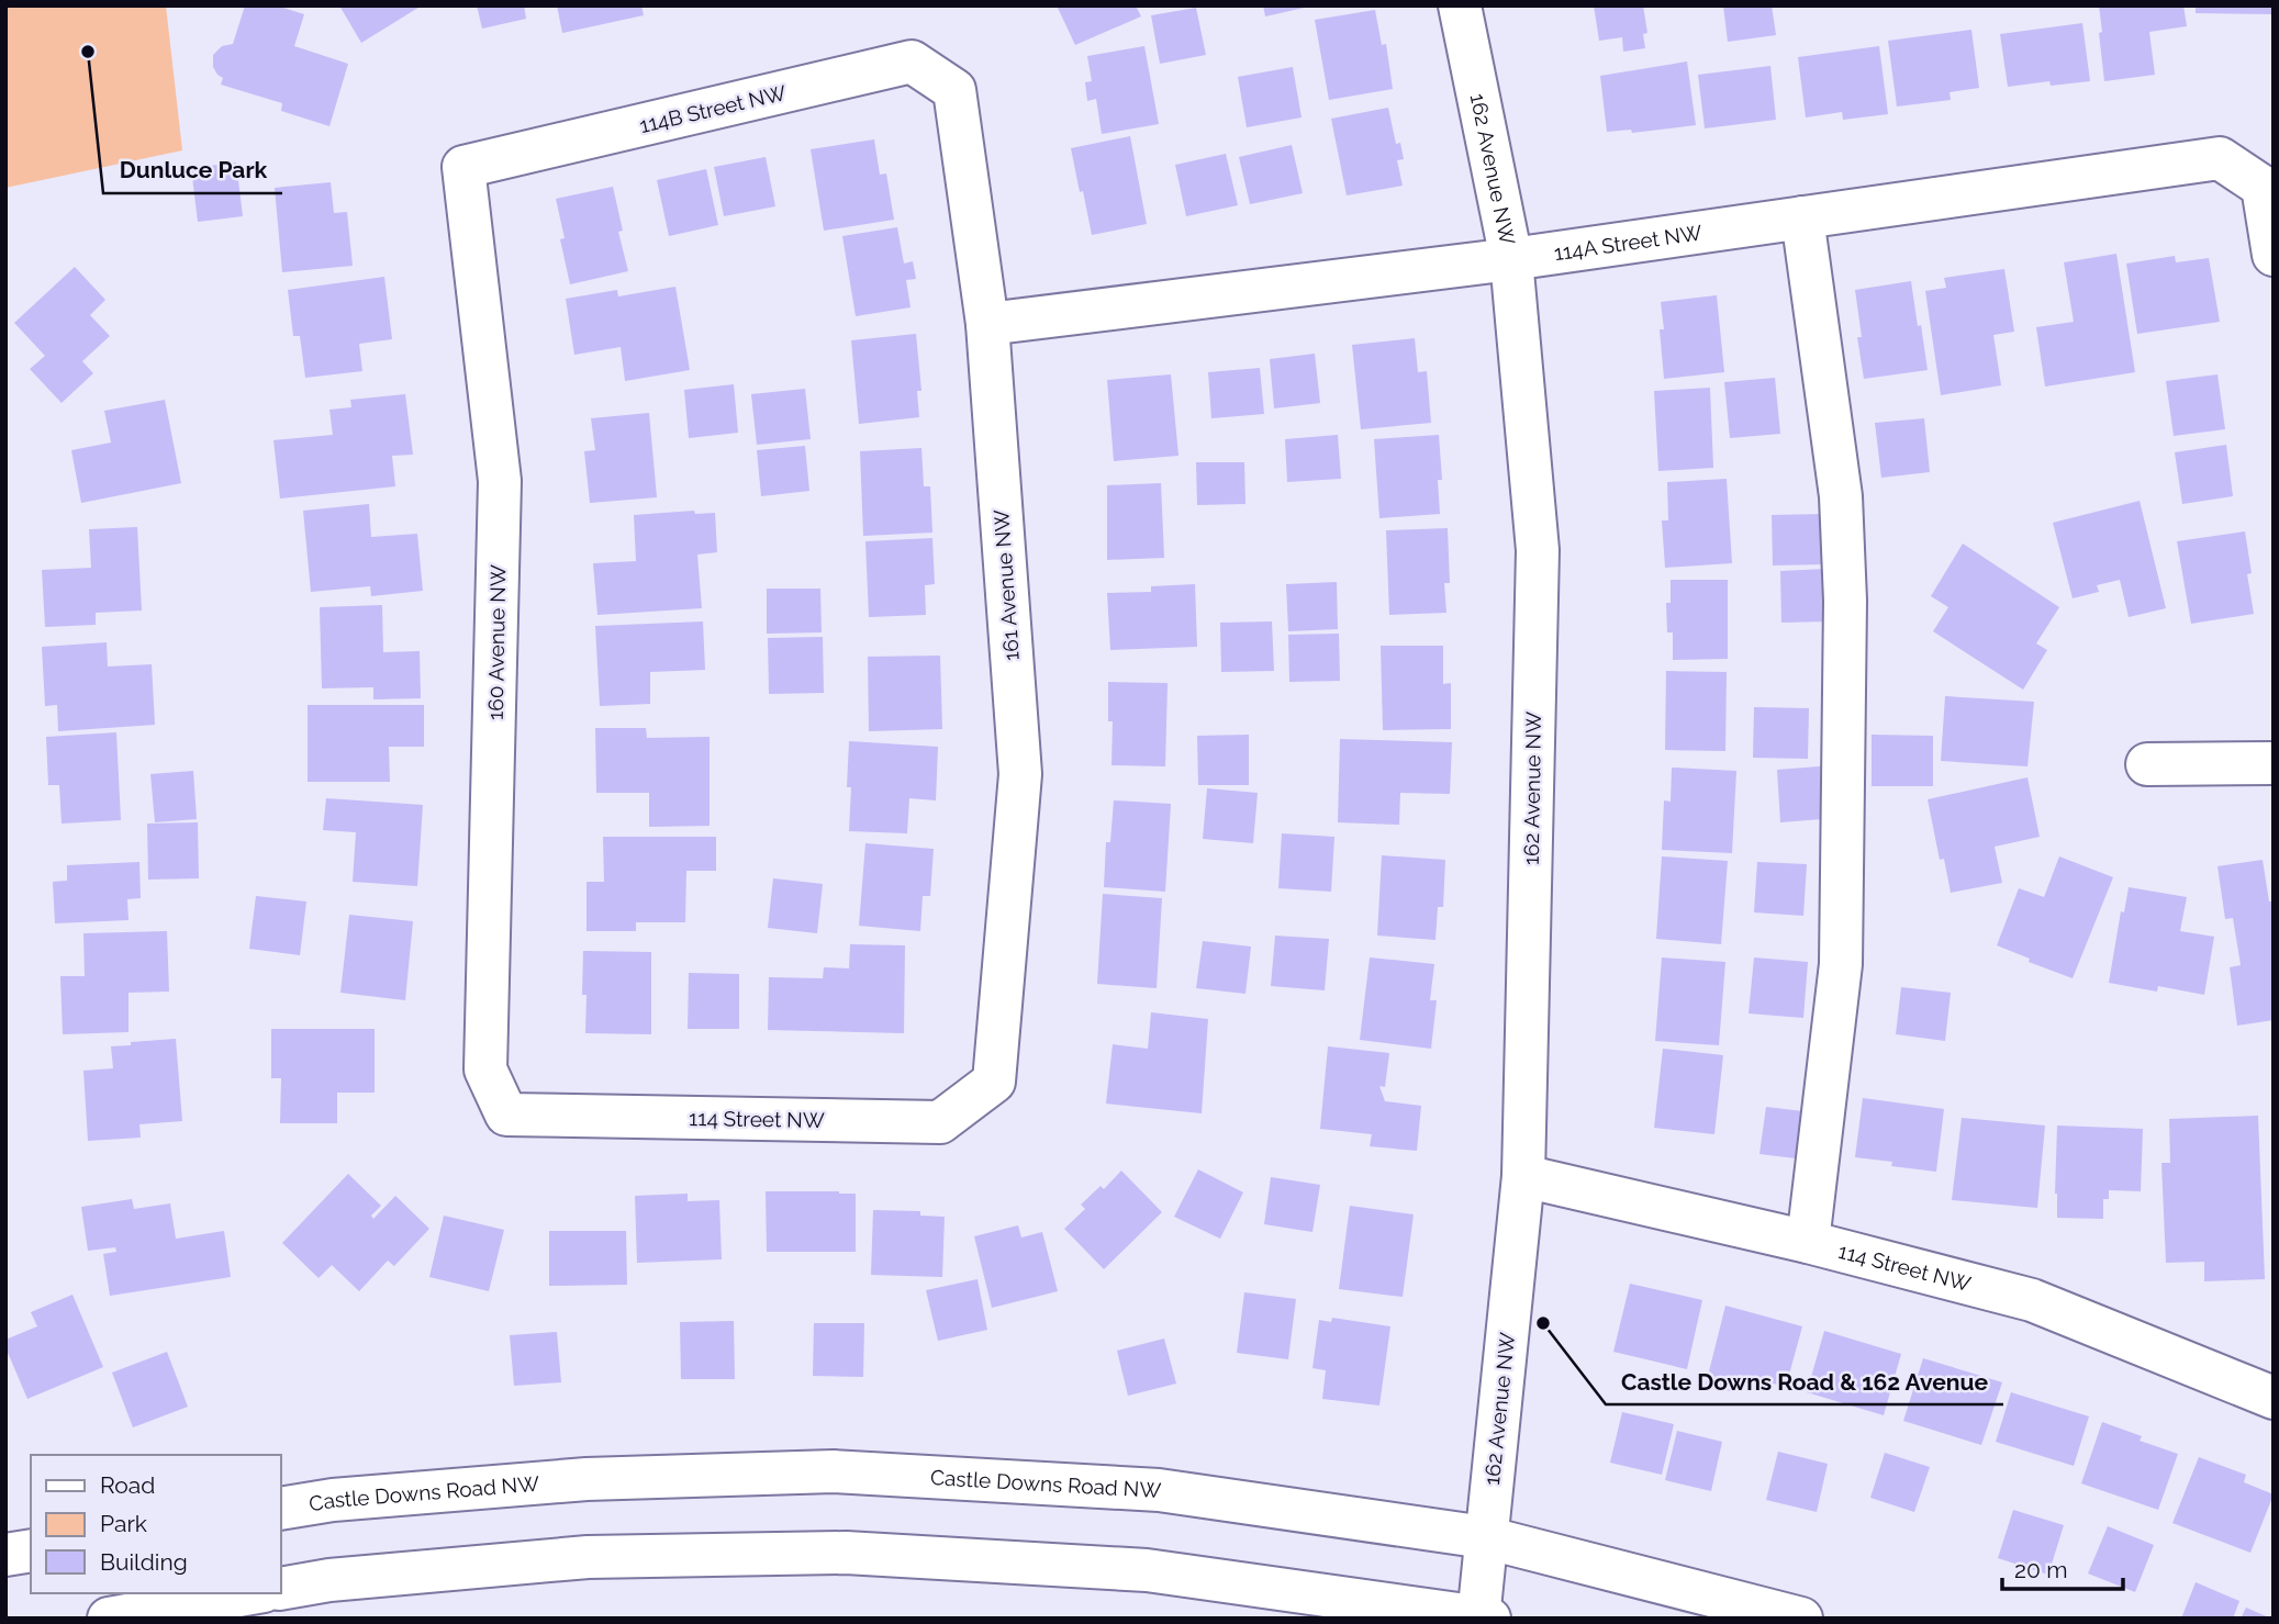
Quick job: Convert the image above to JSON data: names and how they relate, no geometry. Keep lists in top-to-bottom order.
{
  "streets": {
    "street": [
      "114B Street NW",
      "162 Avenue NW",
      "114A Street NW",
      "161 Avenue NW",
      "160 Avenue NW",
      "114 Street NW",
      "Castle Downs Road NW"
    ]
  },
  "crossings": [
    ["114B Street NW", "161 Avenue NW"],
    ["114B Street NW", "160 Avenue NW"],
    ["162 Avenue NW", "114A Street NW"],
    ["162 Avenue NW", "114 Street NW"],
    ["162 Avenue NW", "Castle Downs Road NW"],
    ["114A Street NW", "161 Avenue NW"],
    ["161 Avenue NW", "114 Street NW"],
    ["160 Avenue NW", "114 Street NW"]
  ],
  "places": ["Dunluce Park", "Castle Downs Road & 162 Avenue"],
  "legend": ["Road", "Park", "Building"],
  "scale_bar": "20 m"
}
